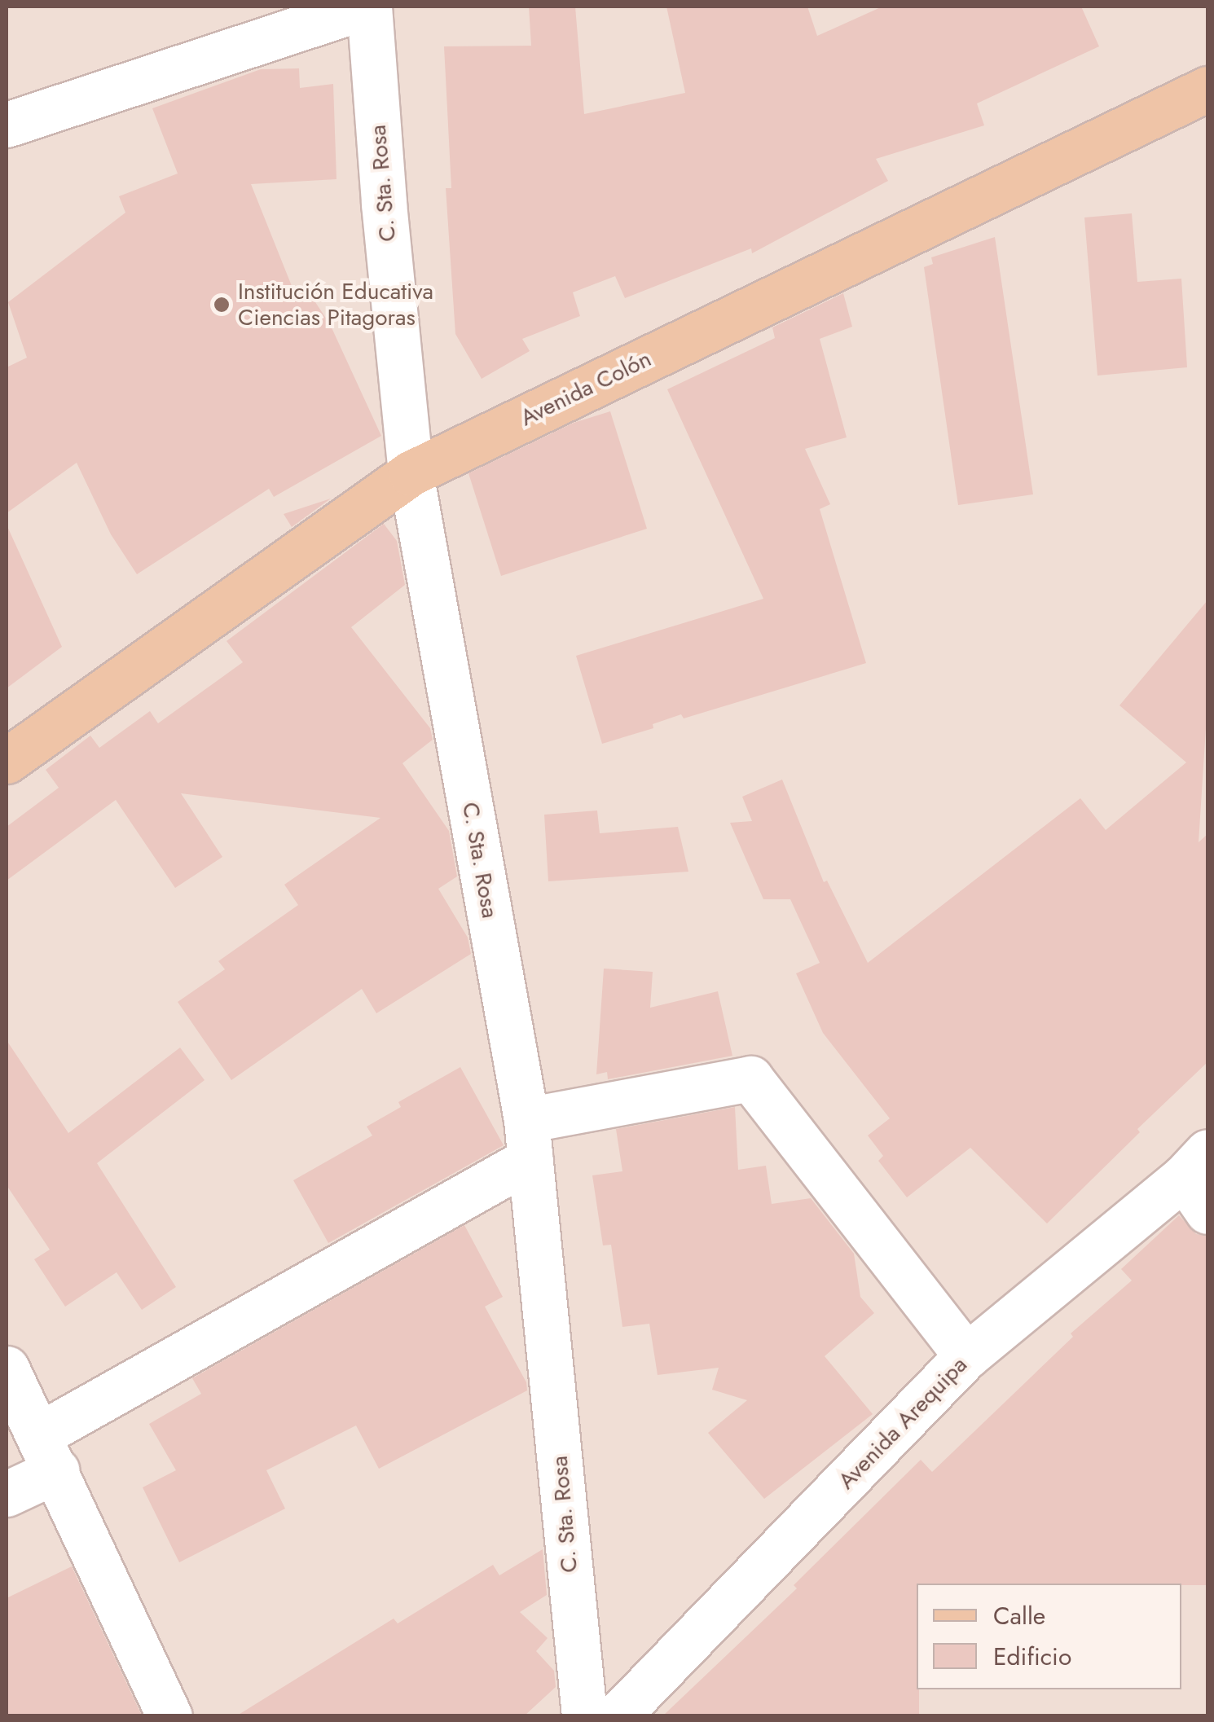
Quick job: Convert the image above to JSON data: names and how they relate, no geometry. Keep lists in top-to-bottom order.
{
  "streets": {
    "main road": ["Avenida Colón"],
    "street": ["C. Sta. Rosa", "Avenida Arequipa"]
  },
  "crossings": [
    ["C. Sta. Rosa", "Avenida Colón"]
  ],
  "places": ["Institución Educativa Ciencias Pitagoras"],
  "legend": ["Calle", "Edificio"]
}
